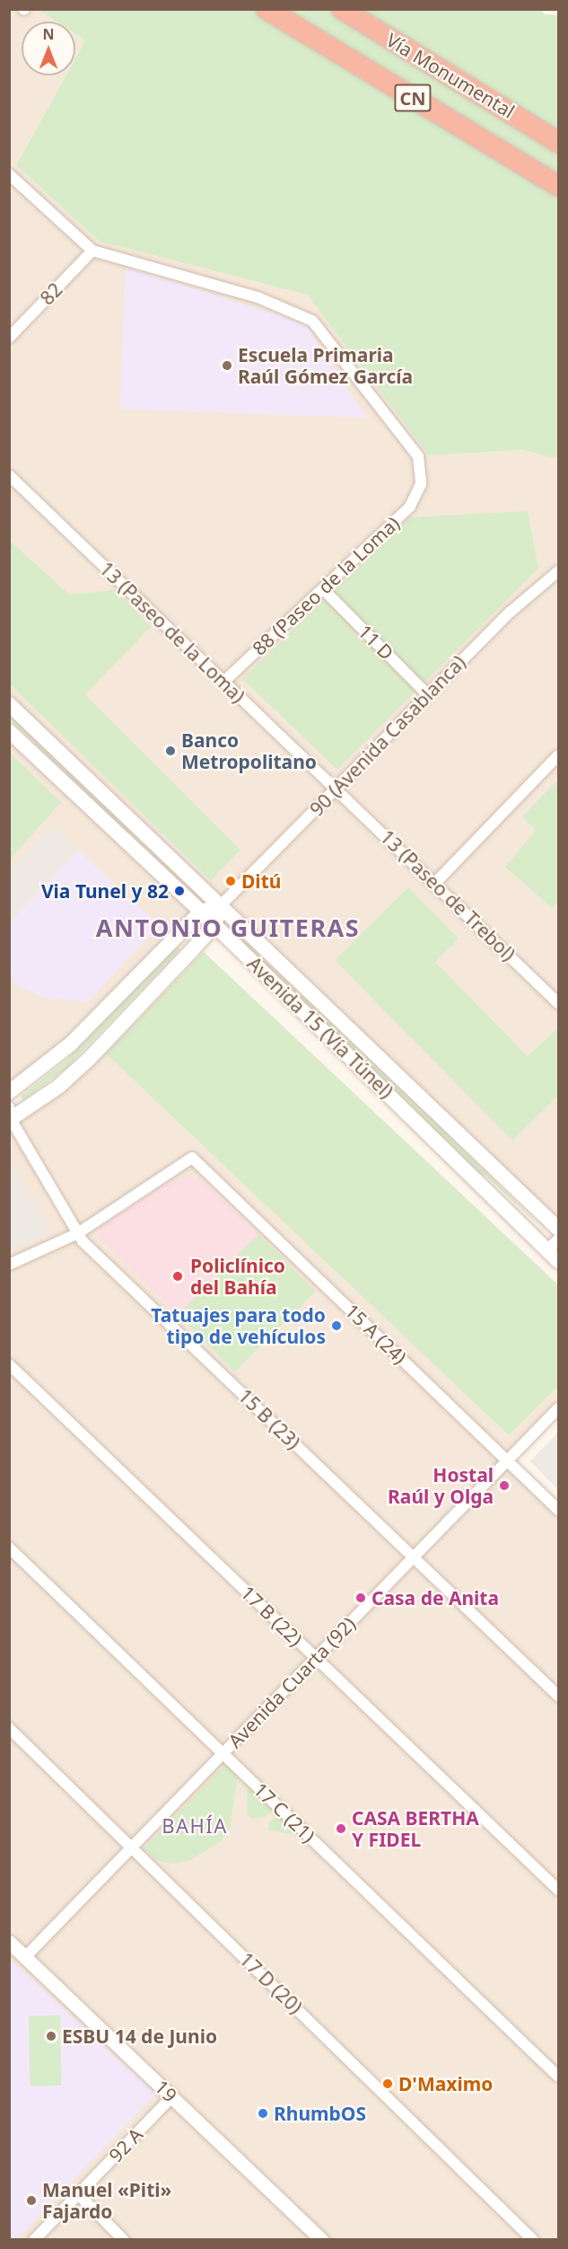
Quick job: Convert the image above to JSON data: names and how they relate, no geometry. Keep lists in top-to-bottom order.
{
  "streets": {
    "highway": ["Vía Monumental", "CN"],
    "main road": ["Avenida 15 (Vía Túnel)"],
    "street": [
      "82",
      "88 (Paseo de la Loma)",
      "13 (Paseo de la Loma)",
      "11 D",
      "90 (Avenida Casablanca)",
      "13 (Paseo de Trebol)",
      "15 A (24)",
      "15 B (23)",
      "17 B (22)",
      "Avenida Cuarta (92)",
      "17 C (21)",
      "17 D (20)",
      "19",
      "92 A"
    ]
  },
  "crossings": [
    ["82", "88 (Paseo de la Loma)"],
    ["88 (Paseo de la Loma)", "13 (Paseo de la Loma)"],
    ["88 (Paseo de la Loma)", "11 D"],
    ["13 (Paseo de la Loma)", "90 (Avenida Casablanca)"],
    ["13 (Paseo de la Loma)", "13 (Paseo de Trebol)"],
    ["11 D", "90 (Avenida Casablanca)"],
    ["90 (Avenida Casablanca)", "13 (Paseo de Trebol)"],
    ["90 (Avenida Casablanca)", "Avenida 15 (Vía Túnel)"],
    ["15 A (24)", "15 B (23)"],
    ["15 A (24)", "Avenida Cuarta (92)"],
    ["15 B (23)", "Avenida Cuarta (92)"],
    ["17 B (22)", "Avenida Cuarta (92)"],
    ["Avenida Cuarta (92)", "17 C (21)"],
    ["Avenida Cuarta (92)", "17 D (20)"],
    ["Avenida Cuarta (92)", "19"],
    ["19", "92 A"]
  ],
  "districts": ["ANTONIO GUITERAS", "BAHÍA"],
  "places": [
    "Escuela Primaria Raúl Gómez García",
    "Banco Metropolitano",
    "Ditú",
    "Via Tunel y 82",
    "Policlínico del Bahía",
    "Tatuajes para todo tipo de vehículos",
    "Hostal Raúl y Olga",
    "Casa de Anita",
    "CASA BERTHA Y FIDEL",
    "ESBU 14 de Junio",
    "D'Maximo",
    "RhumbOS",
    "Manuel «Piti» Fajardo"
  ],
  "north": "top"
}
